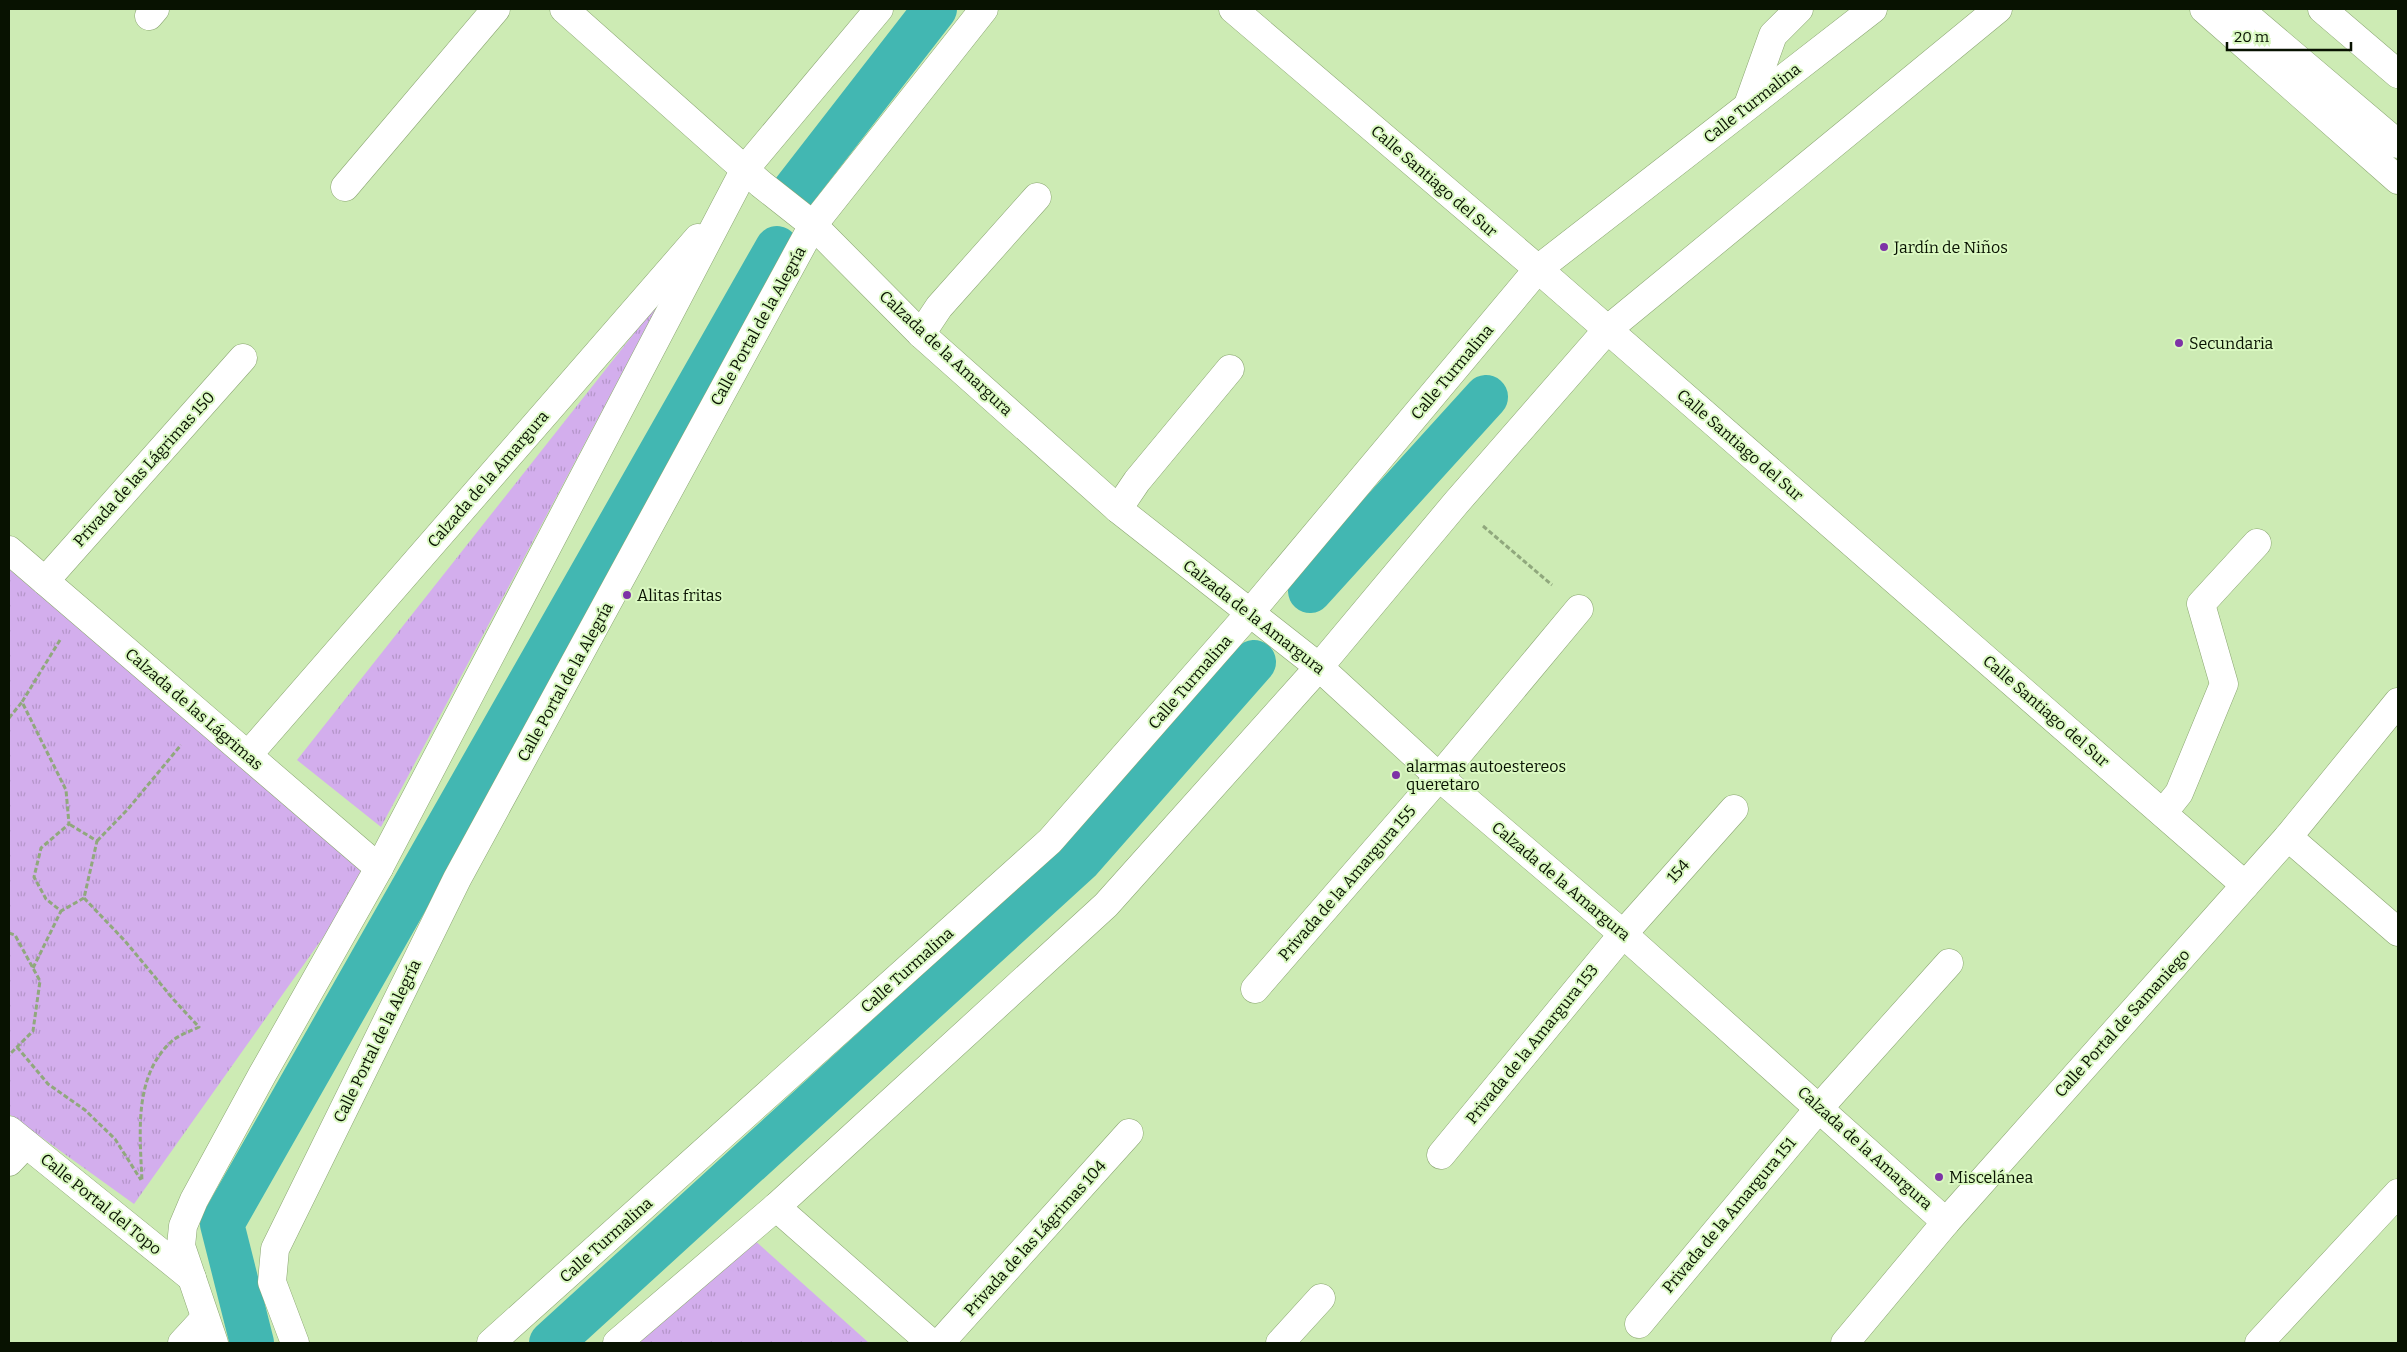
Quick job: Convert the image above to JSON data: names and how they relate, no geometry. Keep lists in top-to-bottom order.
{
  "streets": {
    "street": [
      "Calle Turmalina",
      "Calle Santiago del Sur",
      "Calle Portal de la Alegría",
      "Calzada de la Amargura",
      "Privada de las Lágrimas 150",
      "Calzada de las Lágrimas",
      "154",
      "Privada de la Amargura 155",
      "Calle Portal de Samaniego",
      "Privada de la Amargura 153",
      "Calle Portal del Topo",
      "Privada de la Amargura 151",
      "Privada de las Lágrimas 104"
    ]
  },
  "crossings": [
    ["Calle Turmalina", "Calle Santiago del Sur"],
    ["Calle Turmalina", "Calzada de la Amargura"],
    ["Calle Santiago del Sur", "Calle Portal de Samaniego"],
    ["Calle Portal de la Alegría", "Calzada de la Amargura"],
    ["Calzada de la Amargura", "Calzada de las Lágrimas"],
    ["Calzada de la Amargura", "154"],
    ["Calzada de la Amargura", "Privada de la Amargura 155"],
    ["Calzada de la Amargura", "Calle Portal de Samaniego"],
    ["Calzada de la Amargura", "Privada de la Amargura 153"],
    ["Calzada de la Amargura", "Privada de la Amargura 151"],
    ["Privada de las Lágrimas 150", "Calzada de las Lágrimas"],
    ["154", "Privada de la Amargura 153"]
  ],
  "places": [
    "Jardín de Niños",
    "Secundaria",
    "Alitas fritas",
    "alarmas autoestereos queretaro",
    "Miscelánea"
  ],
  "scale_bar": "20 m"
}
